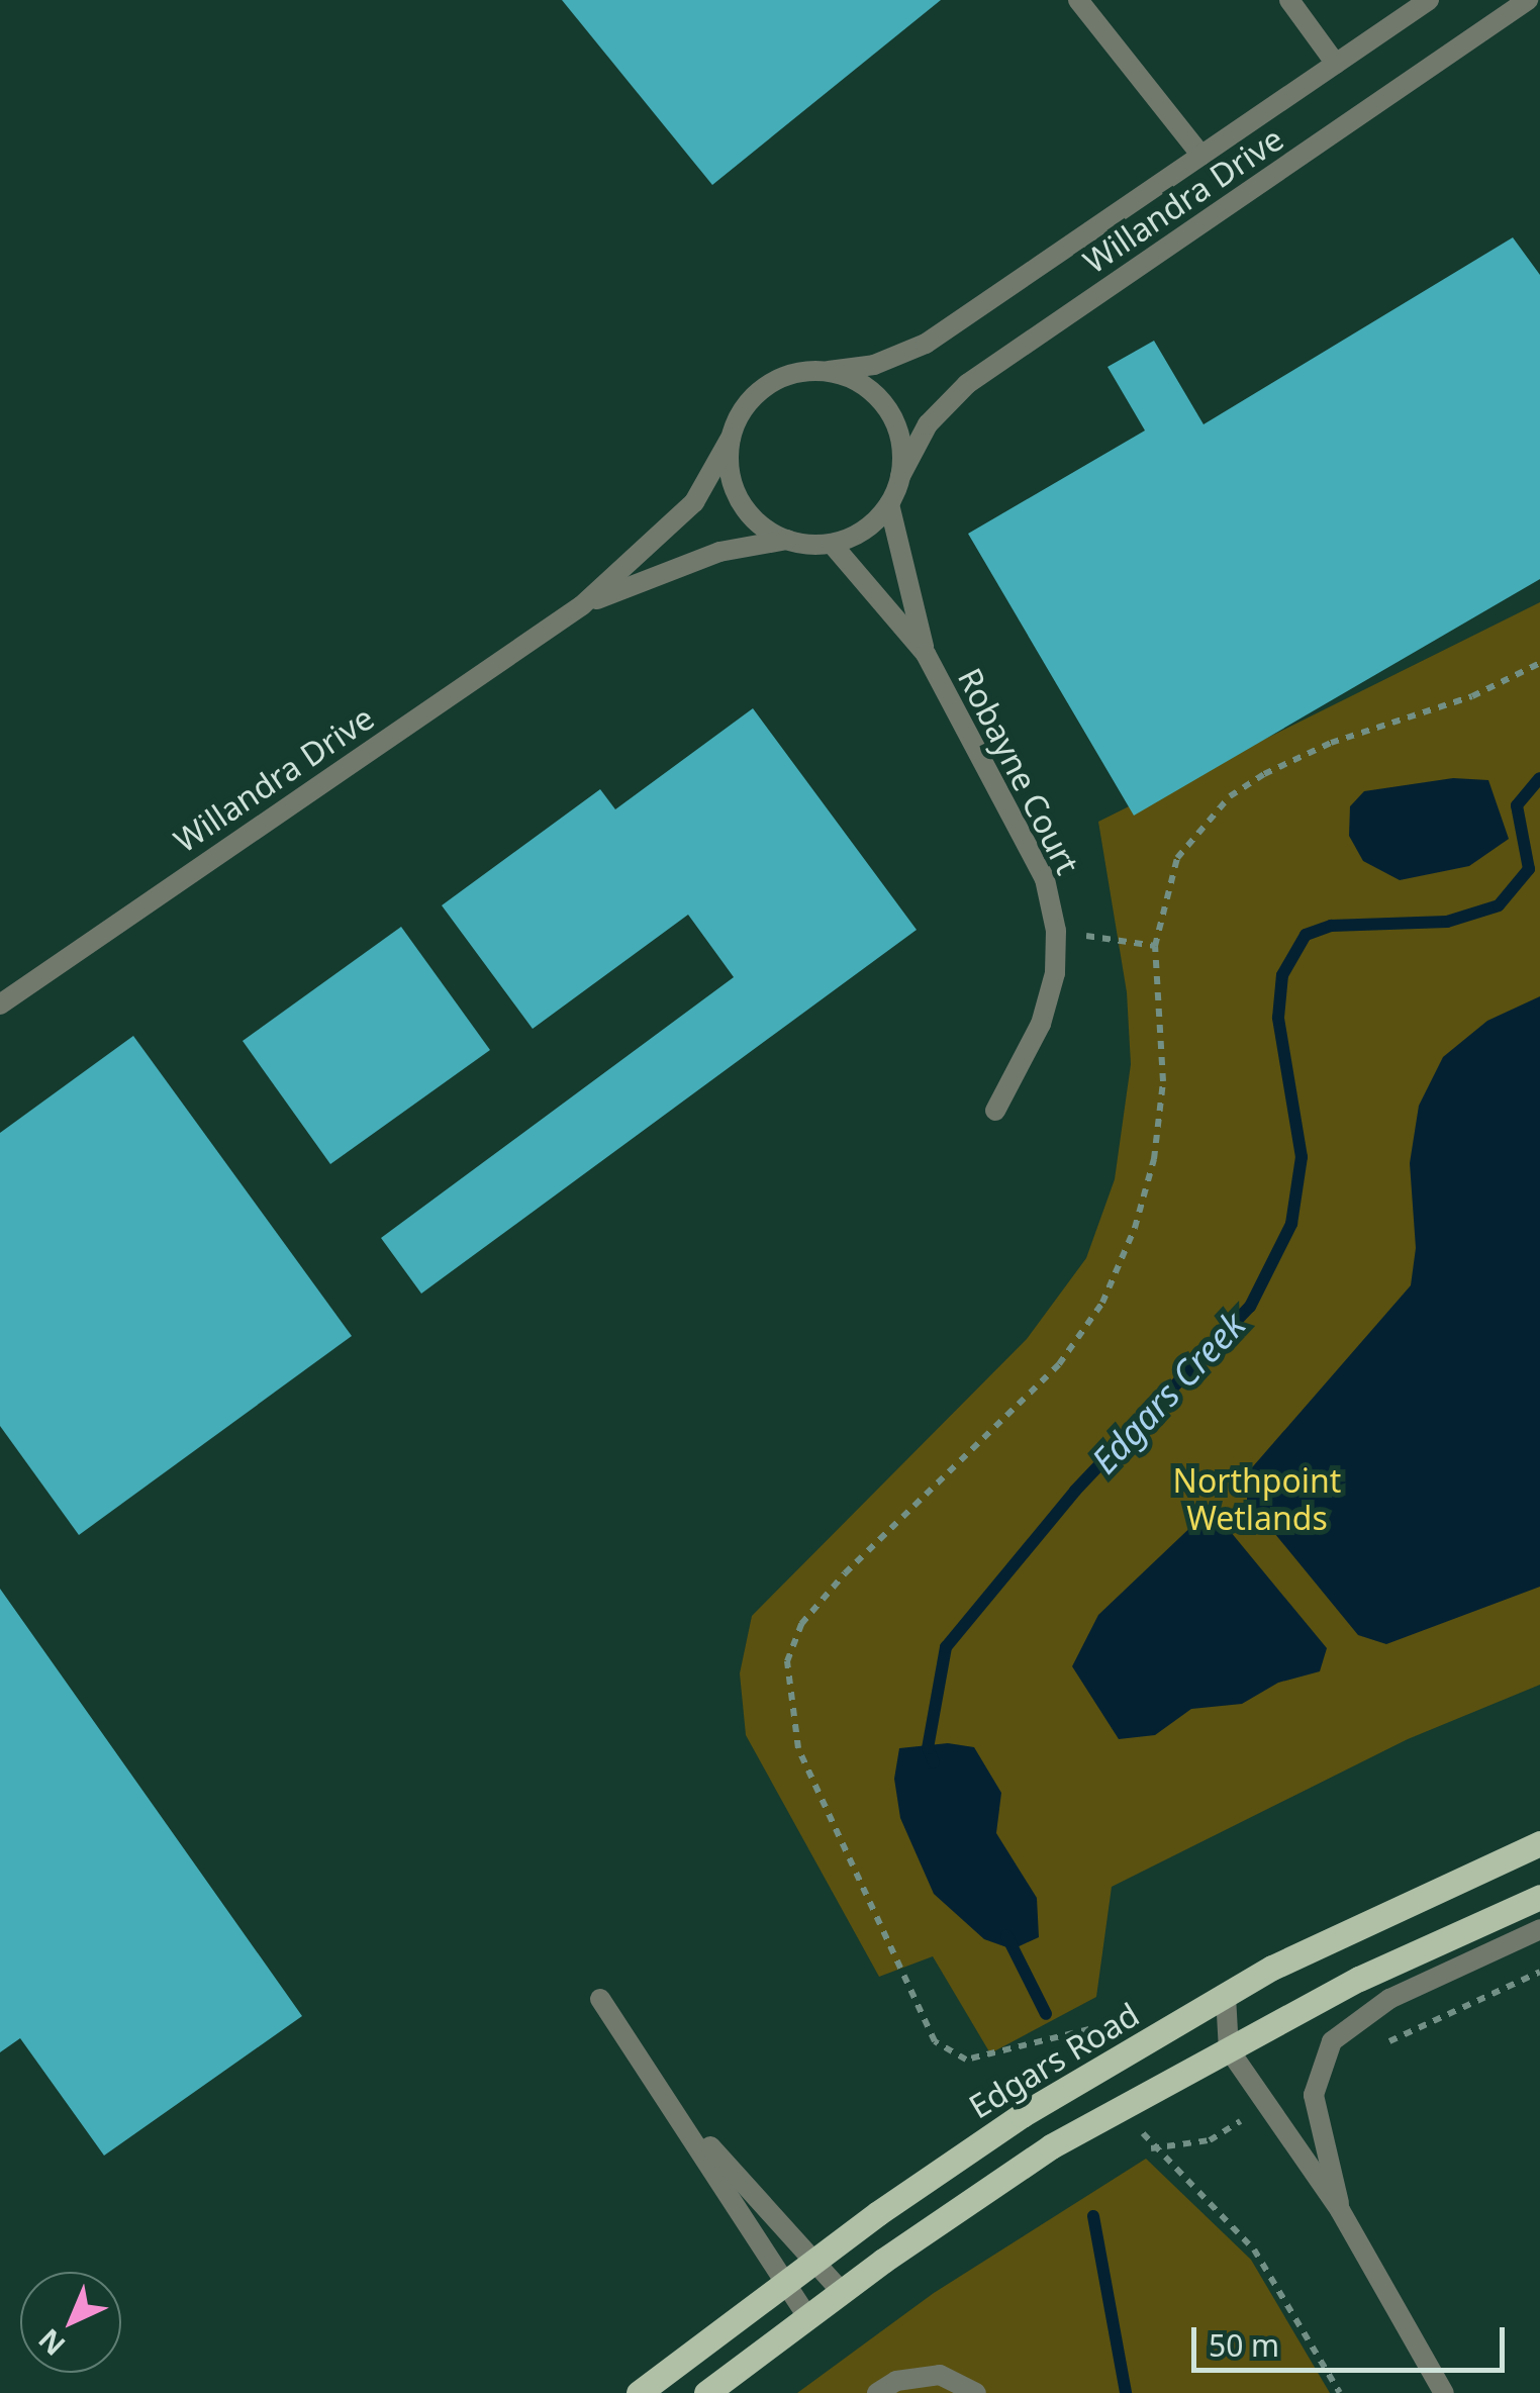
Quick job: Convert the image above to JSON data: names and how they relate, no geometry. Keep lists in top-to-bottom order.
{
  "streets": {
    "main road": ["Edgars Road"],
    "street": ["Willandra Drive", "Robayne Court"]
  },
  "crossings": [
    ["Willandra Drive", "Robayne Court"]
  ],
  "water": ["Edgars Creek"],
  "parks": ["Northpoint Wetlands"],
  "scale_bar": "50 m",
  "north": "bottom left"
}
